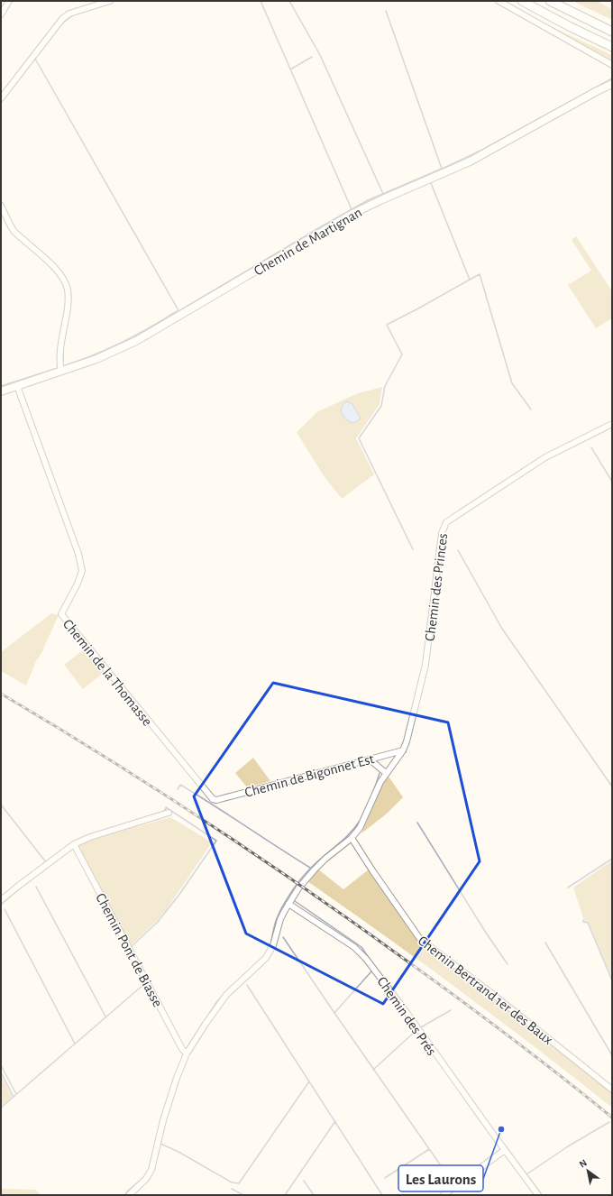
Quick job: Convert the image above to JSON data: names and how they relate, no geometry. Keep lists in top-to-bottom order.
{
  "streets": {
    "main road": ["Chemin de Martignan"],
    "street": [
      "Chemin des Princes",
      "Chemin de la Thomasse",
      "Chemin de Bigonnet Est",
      "Chemin Pont de Biasse",
      "Chemin Bertrand 1er des Baux",
      "Chemin des Prés"
    ]
  },
  "crossings": [
    ["Chemin de Martignan", "Chemin de la Thomasse"],
    ["Chemin des Princes", "Chemin de Bigonnet Est"],
    ["Chemin des Princes", "Chemin Pont de Biasse"],
    ["Chemin des Princes", "Chemin Bertrand 1er des Baux"],
    ["Chemin des Princes", "Chemin des Prés"],
    ["Chemin de la Thomasse", "Chemin de Bigonnet Est"]
  ],
  "places": ["Les Laurons"],
  "north": "top left"
}
